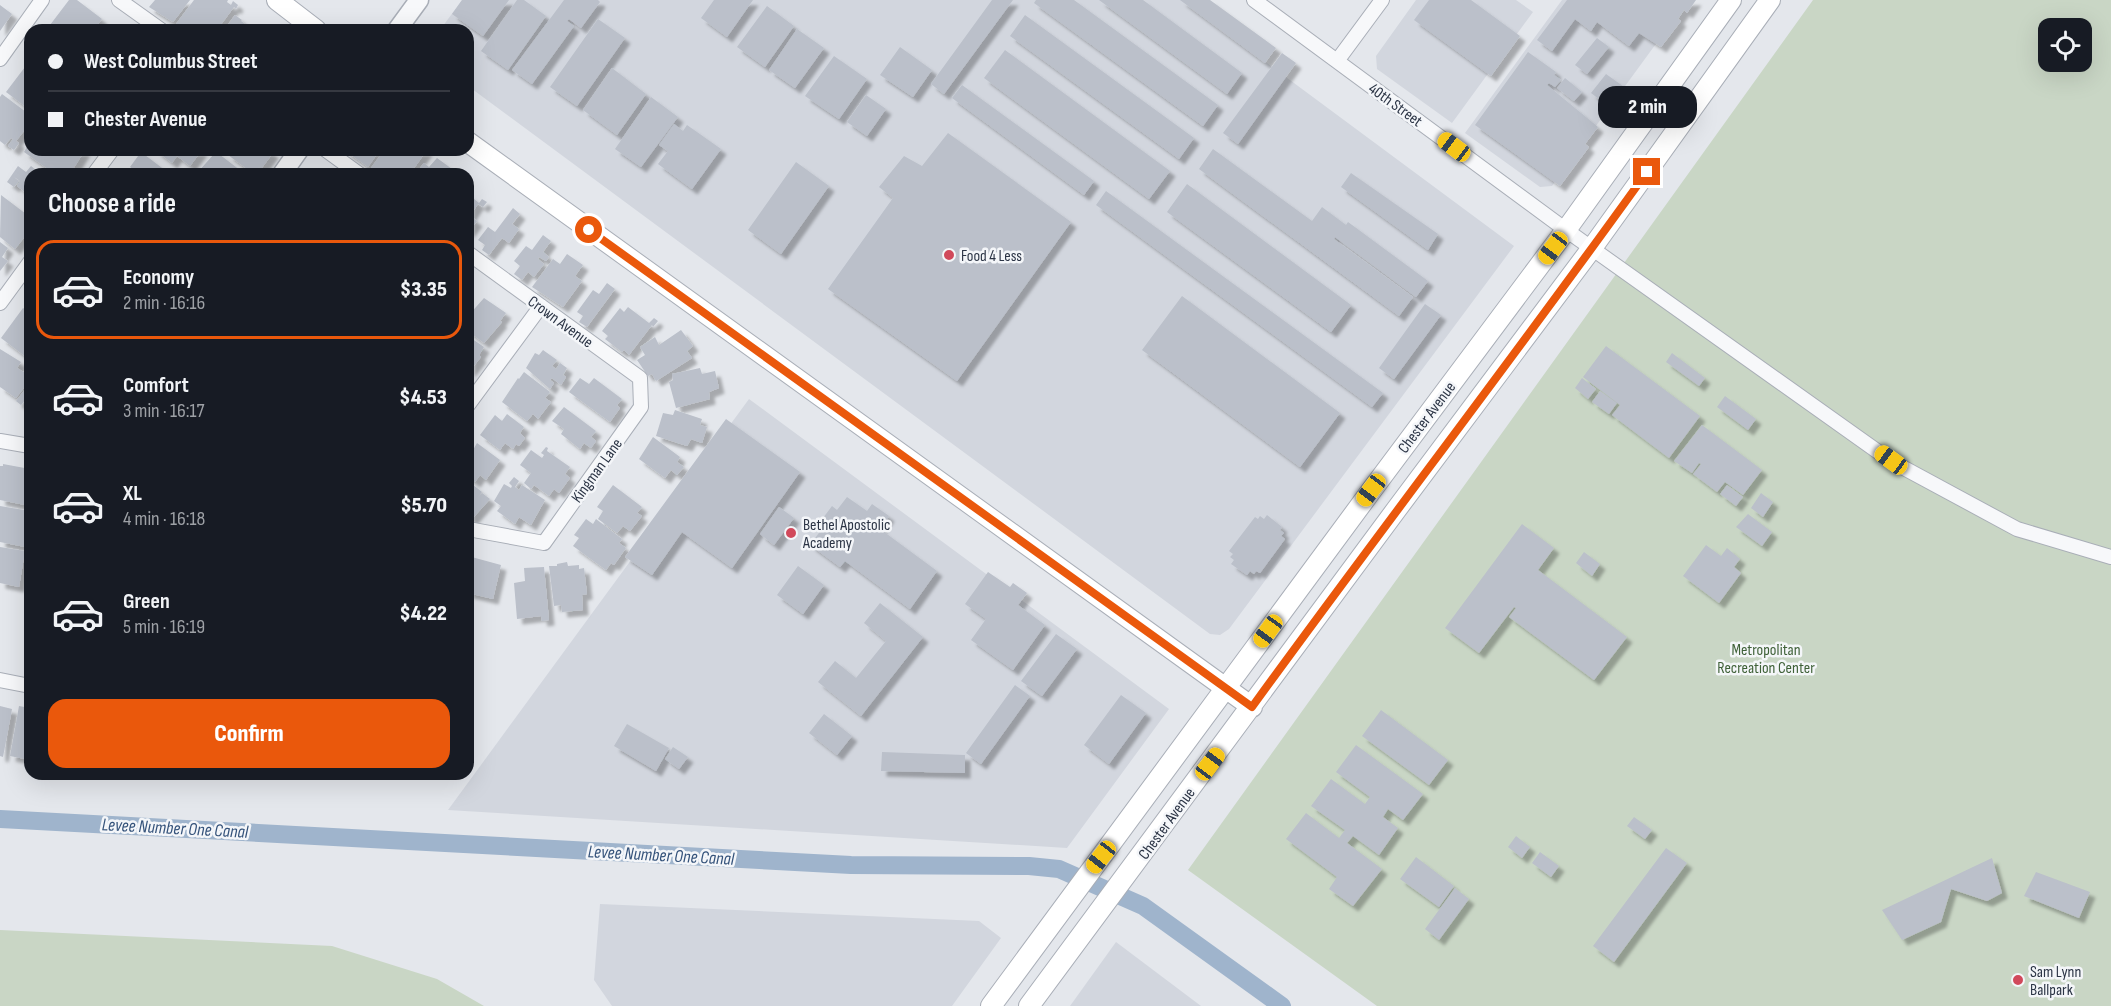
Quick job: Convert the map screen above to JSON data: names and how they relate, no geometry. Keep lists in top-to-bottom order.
{
  "streets": {
    "main road": ["Chester Avenue"],
    "street": ["40th Street", "Crown Avenue", "Kingman Lane"]
  },
  "crossings": [
    ["40th Street", "Chester Avenue"],
    ["Crown Avenue", "Kingman Lane"]
  ],
  "water": ["Levee Number One Canal"],
  "parks": ["Metropolitan Recreation Center"],
  "places": ["Food 4 Less", "Bethel Apostolic Academy", "Sam Lynn Ballpark"],
  "page": {
    "banner": ["West Columbus Street", "Chester Avenue"],
    "bubble": "2 min",
    "heading": "Choose a ride",
    "list": [
      {
        "name": "Economy",
        "note": "2 min · 16:16",
        "value": "$3.35"
      },
      {
        "name": "Comfort",
        "note": "3 min · 16:17",
        "value": "$4.53"
      },
      {
        "name": "XL",
        "note": "4 min · 16:18",
        "value": "$5.70"
      },
      {
        "name": "Green",
        "note": "5 min · 16:19",
        "value": "$4.22"
      }
    ],
    "buttons": "Confirm"
  }
}
